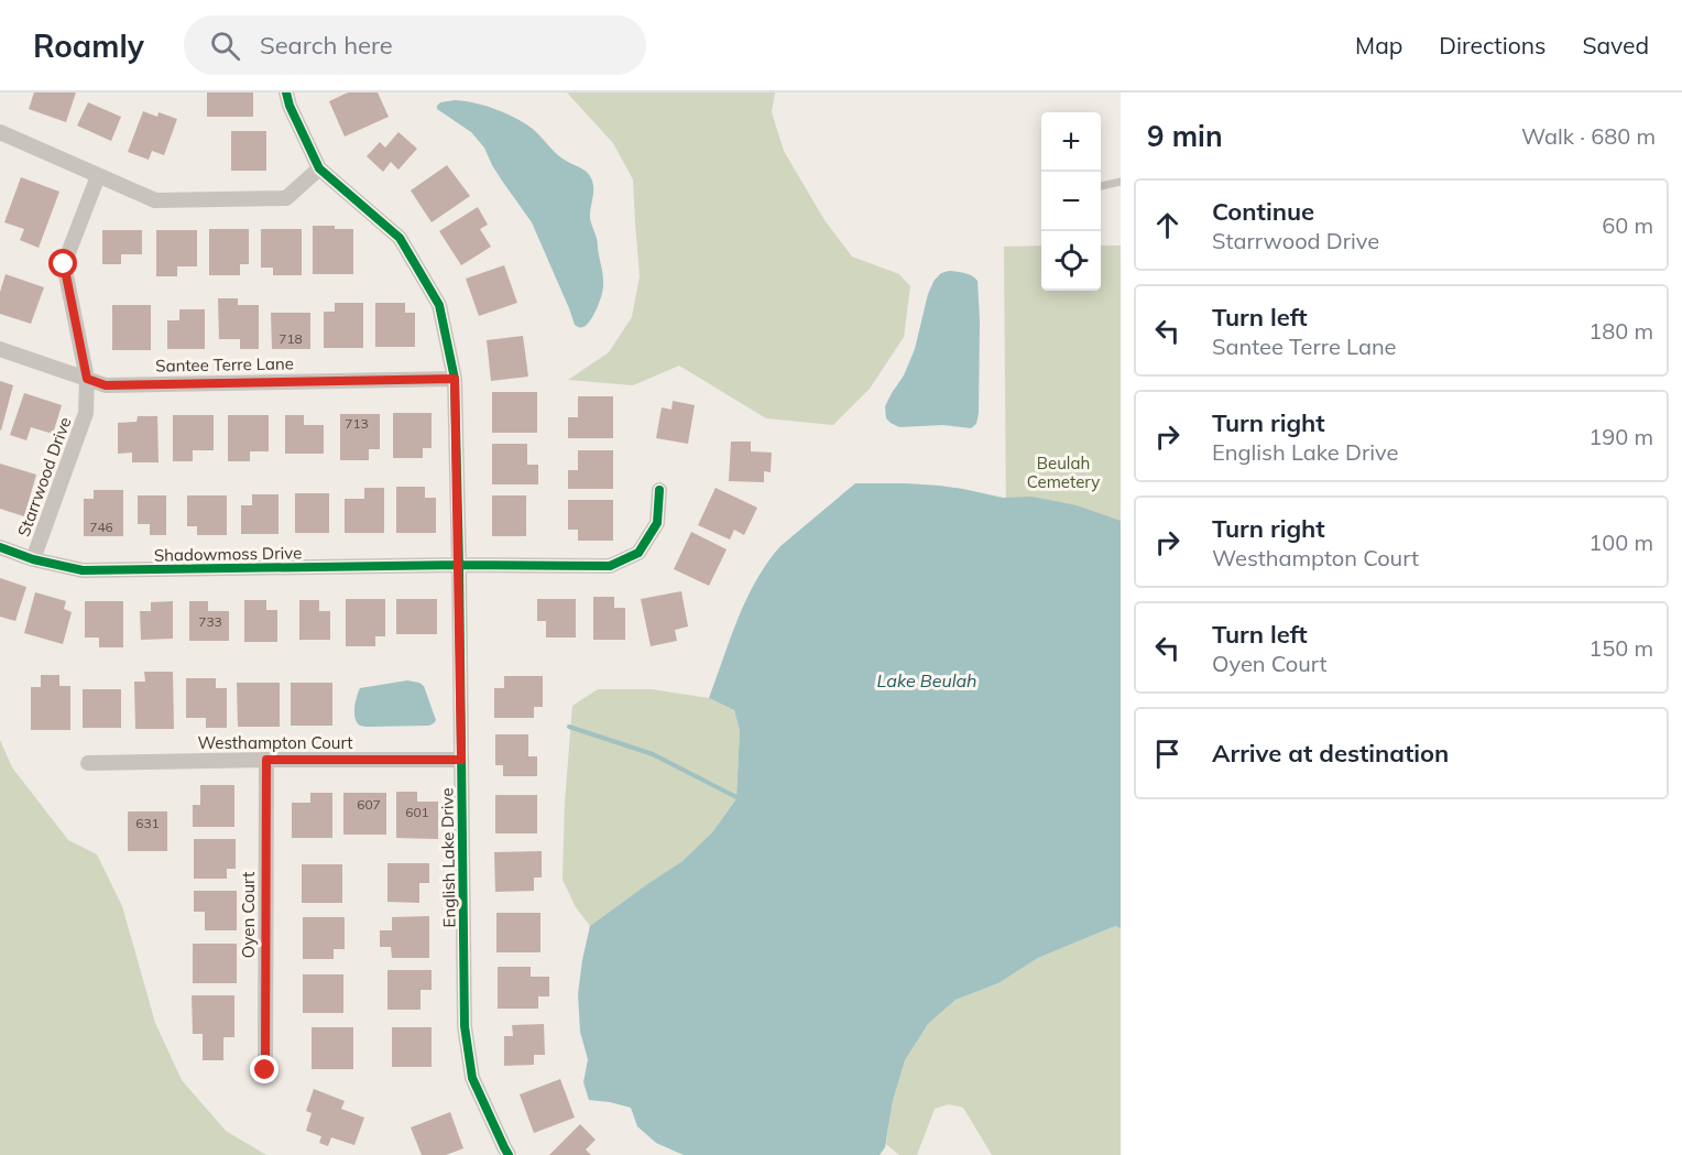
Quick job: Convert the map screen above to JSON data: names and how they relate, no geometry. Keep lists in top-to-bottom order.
{
  "streets": {
    "street": [
      "Santee Terre Lane",
      "Starrwood Drive",
      "Shadowmoss Drive",
      "Westhampton Court",
      "English Lake Drive",
      "Oyen Court"
    ]
  },
  "crossings": [
    ["Santee Terre Lane", "Starrwood Drive"],
    ["Santee Terre Lane", "English Lake Drive"],
    ["Starrwood Drive", "Shadowmoss Drive"],
    ["Shadowmoss Drive", "English Lake Drive"],
    ["Westhampton Court", "English Lake Drive"],
    ["Westhampton Court", "Oyen Court"]
  ],
  "water": ["Lake Beulah"],
  "parks": ["Beulah Cemetery"],
  "house_numbers": [
    "718",
    "713",
    "746",
    "733",
    "607",
    "601",
    "631"
  ],
  "page": {
    "header": "Roamly",
    "search": "Search here",
    "nav": ["Map", "Directions", "Saved"],
    "heading": ["9 min", "Walk · 680 m"],
    "map_buttons": ["+", "−"],
    "list": [
      ["Continue", "Starrwood Drive", "60 m"],
      ["Turn left", "Santee Terre Lane", "180 m"],
      ["Turn right", "English Lake Drive", "190 m"],
      ["Turn right", "Westhampton Court", "100 m"],
      ["Turn left", "Oyen Court", "150 m"],
      "Arrive at destination"
    ]
  }
}
